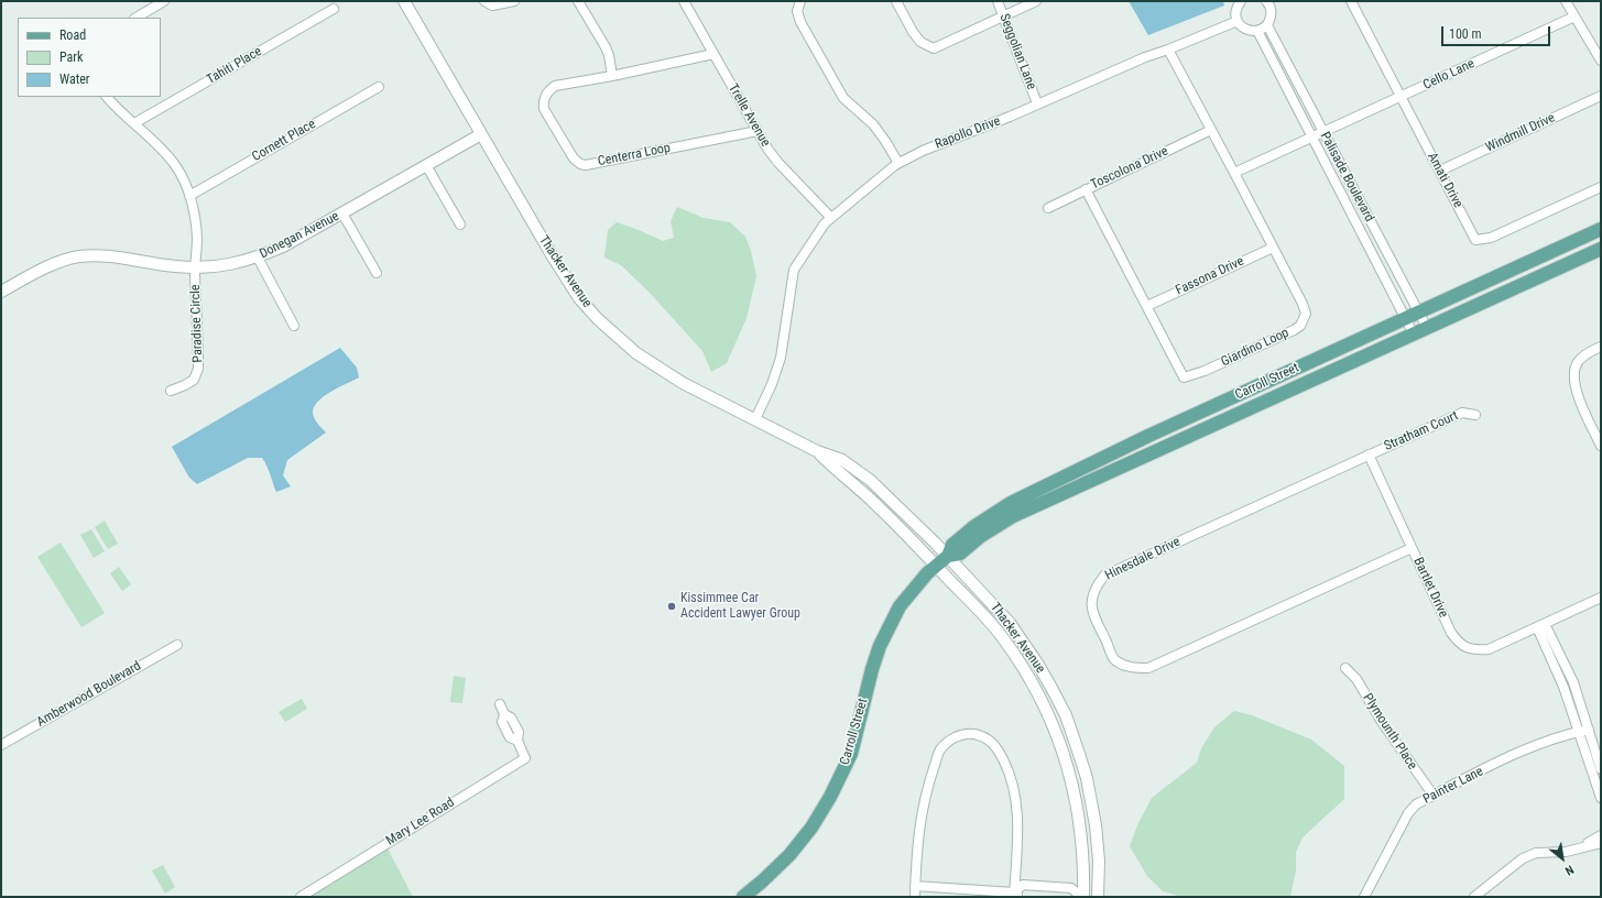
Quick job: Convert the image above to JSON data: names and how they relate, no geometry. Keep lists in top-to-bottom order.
{
  "streets": {
    "main road": ["Carroll Street"],
    "street": [
      "Seggolian Lane",
      "Tahiti Place",
      "Cello Lane",
      "Trelle Avenue",
      "Rapollo Drive",
      "Windmill Drive",
      "Cornett Place",
      "Centerra Loop",
      "Toscolona Drive",
      "Palisade Boulevard",
      "Amati Drive",
      "Donegan Avenue",
      "Thacker Avenue",
      "Fassona Drive",
      "Paradise Circle",
      "Giardino Loop",
      "Stratham Court",
      "Hinesdale Drive",
      "Bartlet Drive",
      "Amberwood Boulevard",
      "Plymounth Place",
      "Painter Lane",
      "Mary Lee Road"
    ]
  },
  "crossings": [
    ["Seggolian Lane", "Rapollo Drive"],
    ["Tahiti Place", "Paradise Circle"],
    ["Cello Lane", "Palisade Boulevard"],
    ["Cello Lane", "Amati Drive"],
    ["Cello Lane", "Giardino Loop"],
    ["Trelle Avenue", "Rapollo Drive"],
    ["Trelle Avenue", "Centerra Loop"],
    ["Rapollo Drive", "Thacker Avenue"],
    ["Rapollo Drive", "Giardino Loop"],
    ["Windmill Drive", "Amati Drive"],
    ["Cornett Place", "Paradise Circle"],
    ["Toscolona Drive", "Giardino Loop"],
    ["Palisade Boulevard", "Carroll Street"],
    ["Donegan Avenue", "Thacker Avenue"],
    ["Donegan Avenue", "Paradise Circle"],
    ["Thacker Avenue", "Carroll Street"],
    ["Fassona Drive", "Giardino Loop"],
    ["Stratham Court", "Hinesdale Drive"],
    ["Stratham Court", "Bartlet Drive"],
    ["Hinesdale Drive", "Bartlet Drive"],
    ["Plymounth Place", "Painter Lane"]
  ],
  "places": ["Kissimmee Car Accident Lawyer Group"],
  "legend": ["Road", "Park", "Water"],
  "scale_bar": "100 m",
  "north": "bottom right"
}
